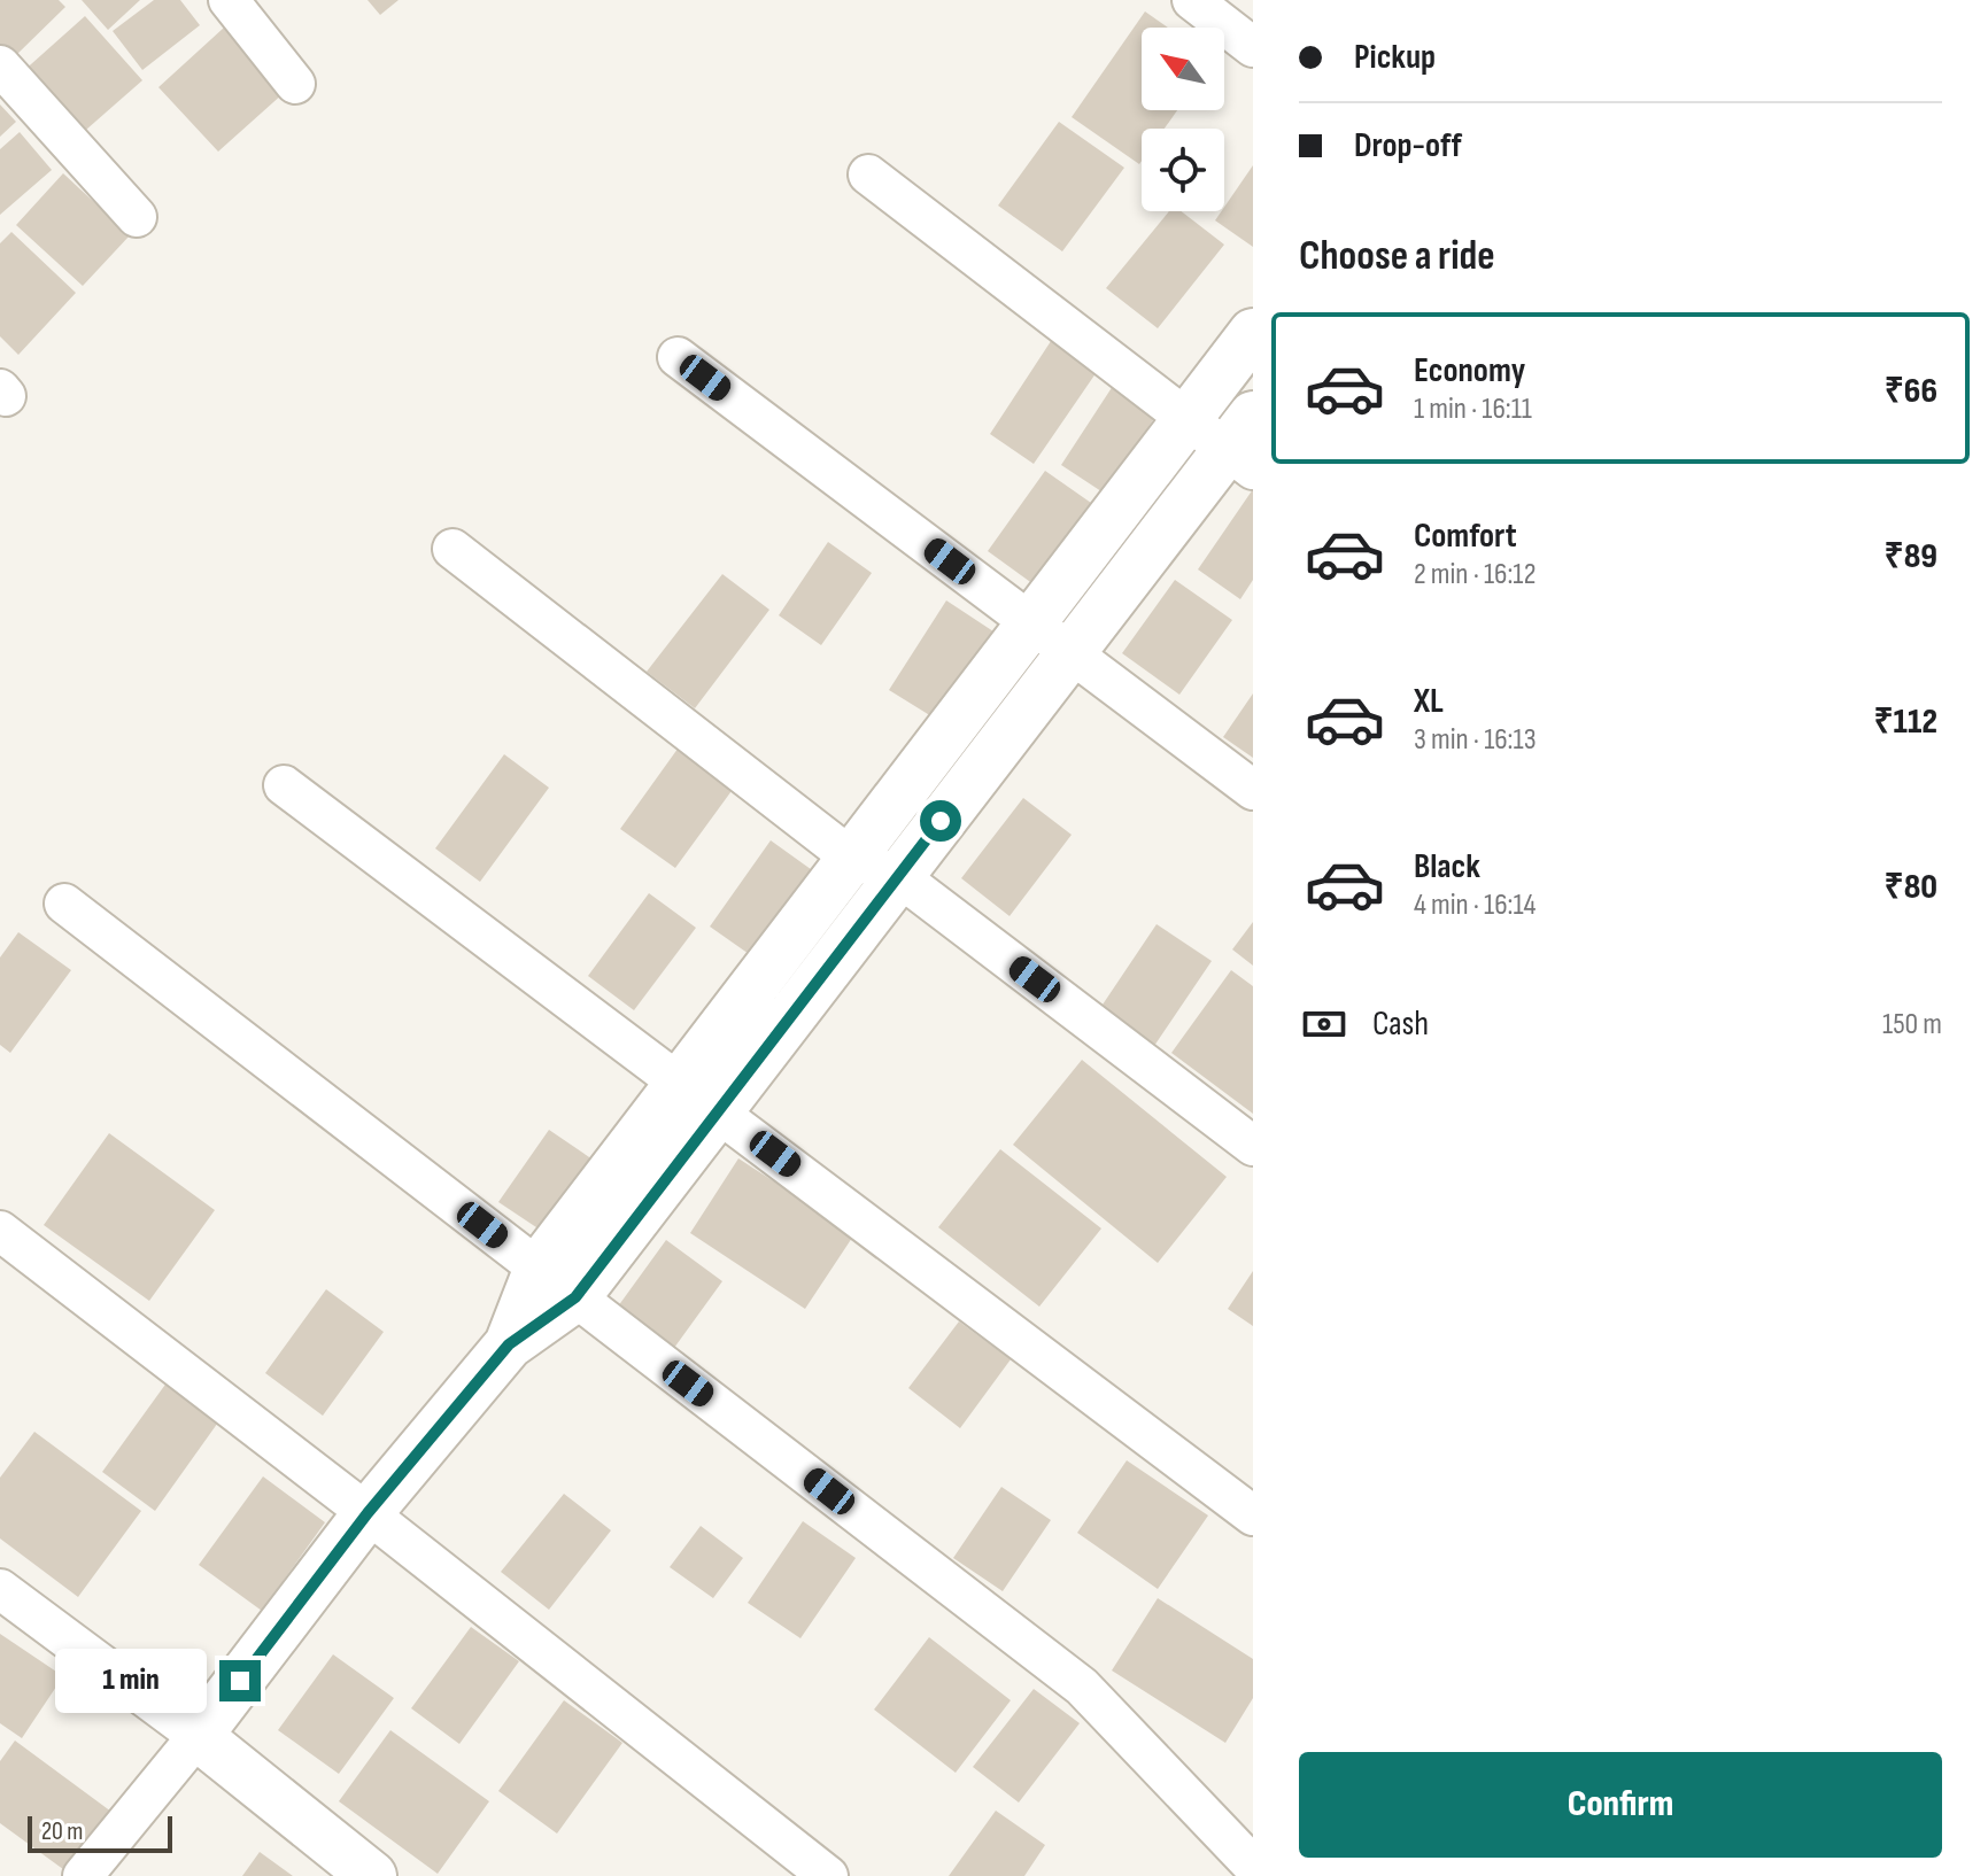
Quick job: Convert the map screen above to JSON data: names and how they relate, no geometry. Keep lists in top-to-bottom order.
{
  "scale_bar": "20 m",
  "north": "top left",
  "page": {
    "banner": ["Pickup", "Drop-off"],
    "heading": "Choose a ride",
    "list": [
      {
        "name": "Economy",
        "note": "1 min · 16:11",
        "value": "₹66"
      },
      {
        "name": "Comfort",
        "note": "2 min · 16:12",
        "value": "₹89"
      },
      {
        "name": "XL",
        "note": "3 min · 16:13",
        "value": "₹112"
      },
      {
        "name": "Black",
        "note": "4 min · 16:14",
        "value": "₹80"
      }
    ],
    "pay": ["Cash", "150 m"],
    "bubble": "1 min",
    "buttons": "Confirm",
    "scale": "20 m"
  }
}
